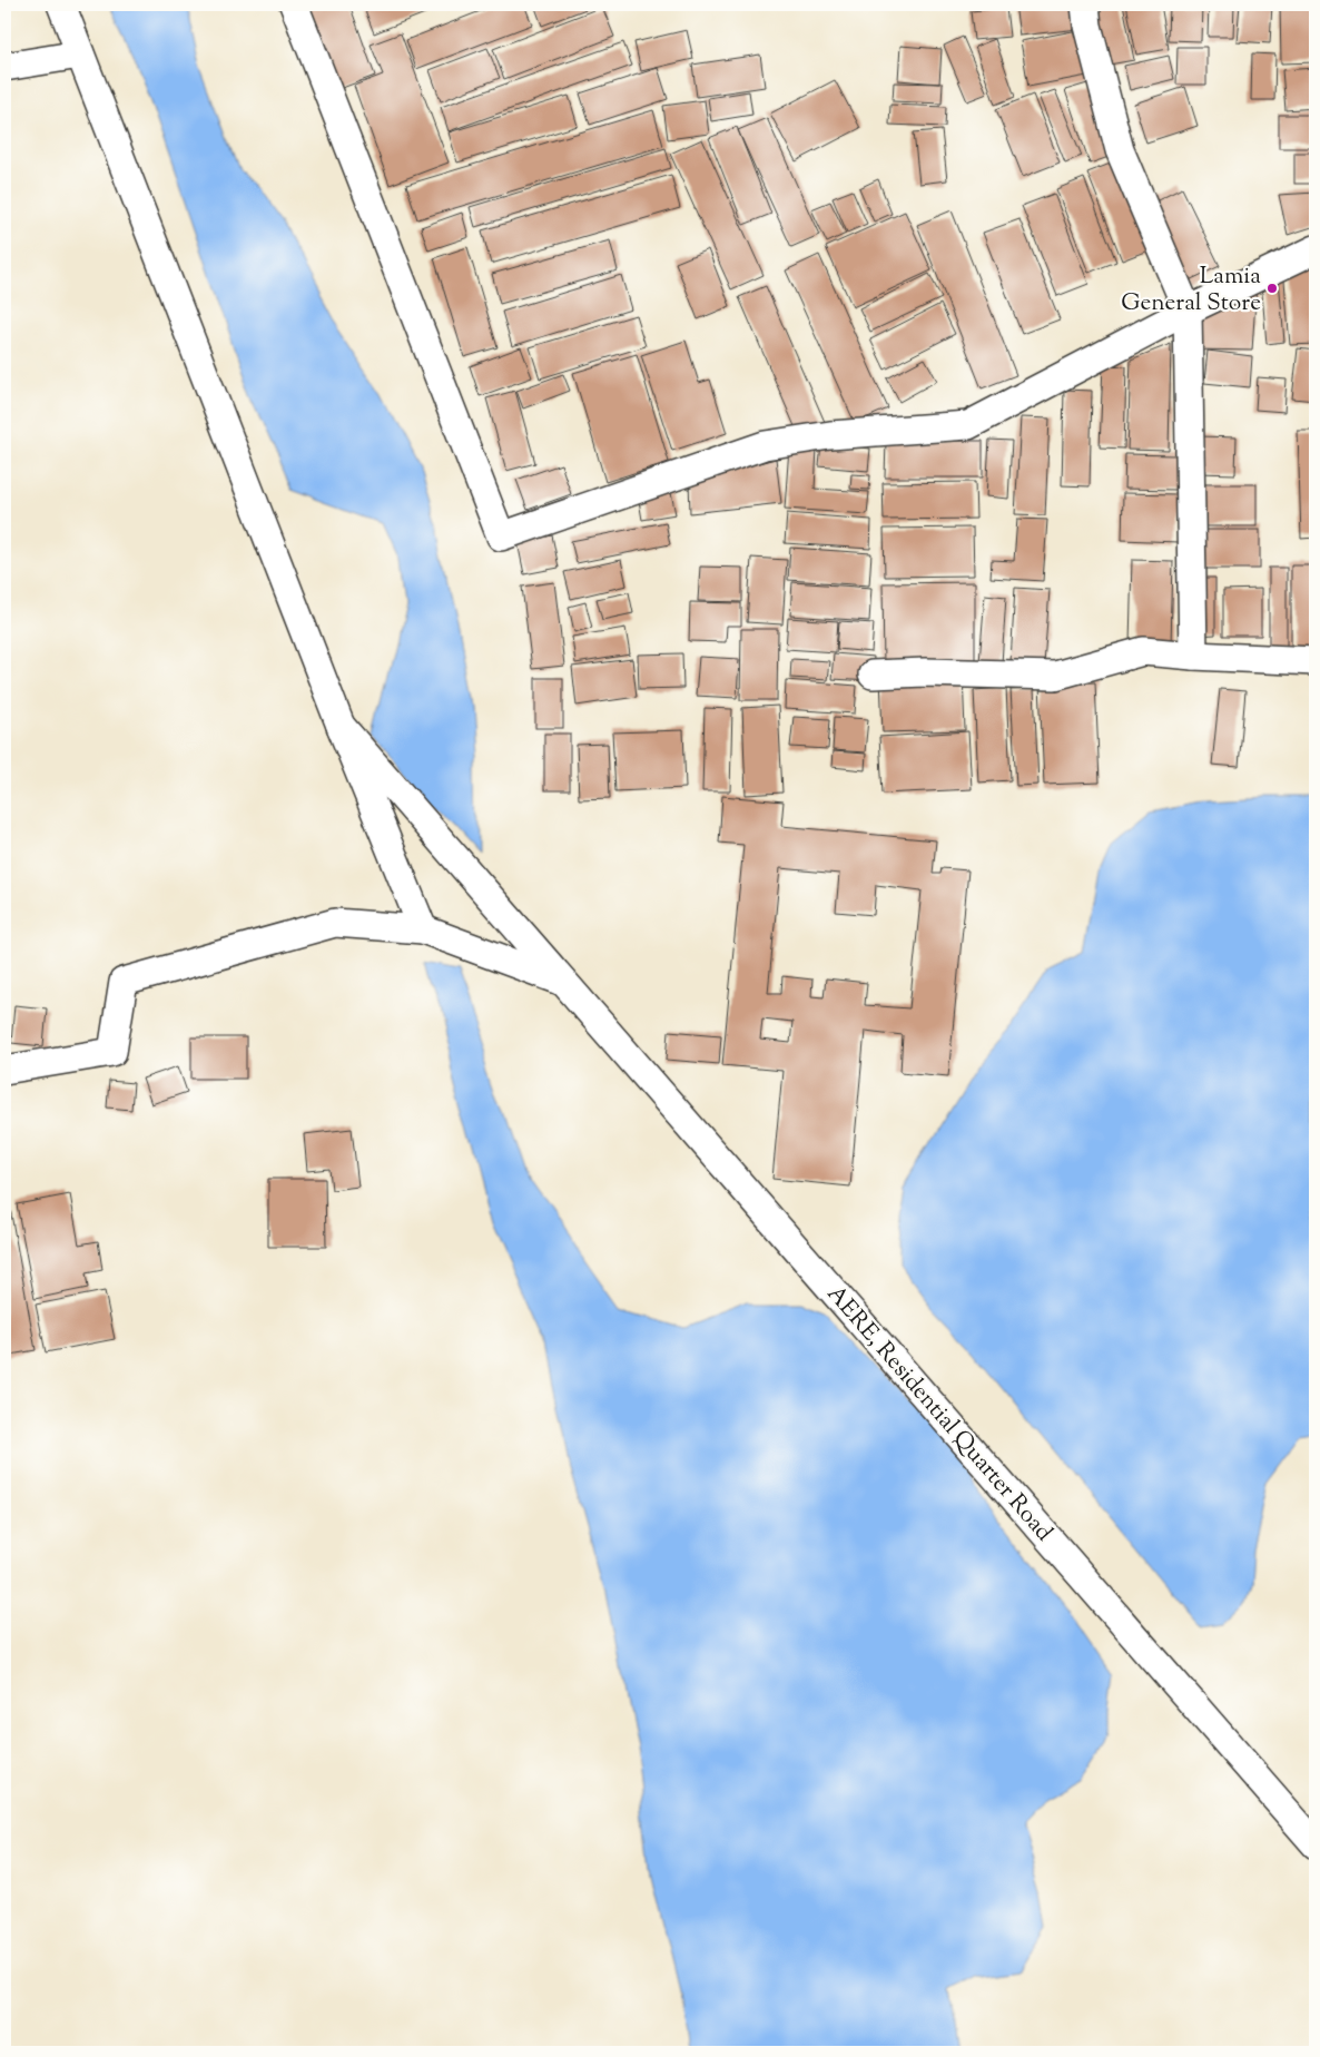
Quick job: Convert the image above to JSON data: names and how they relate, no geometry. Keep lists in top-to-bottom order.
{
  "streets": {
    "street": ["AERE, Residential Quarter Road"]
  },
  "places": ["Lamia General Store"]
}
